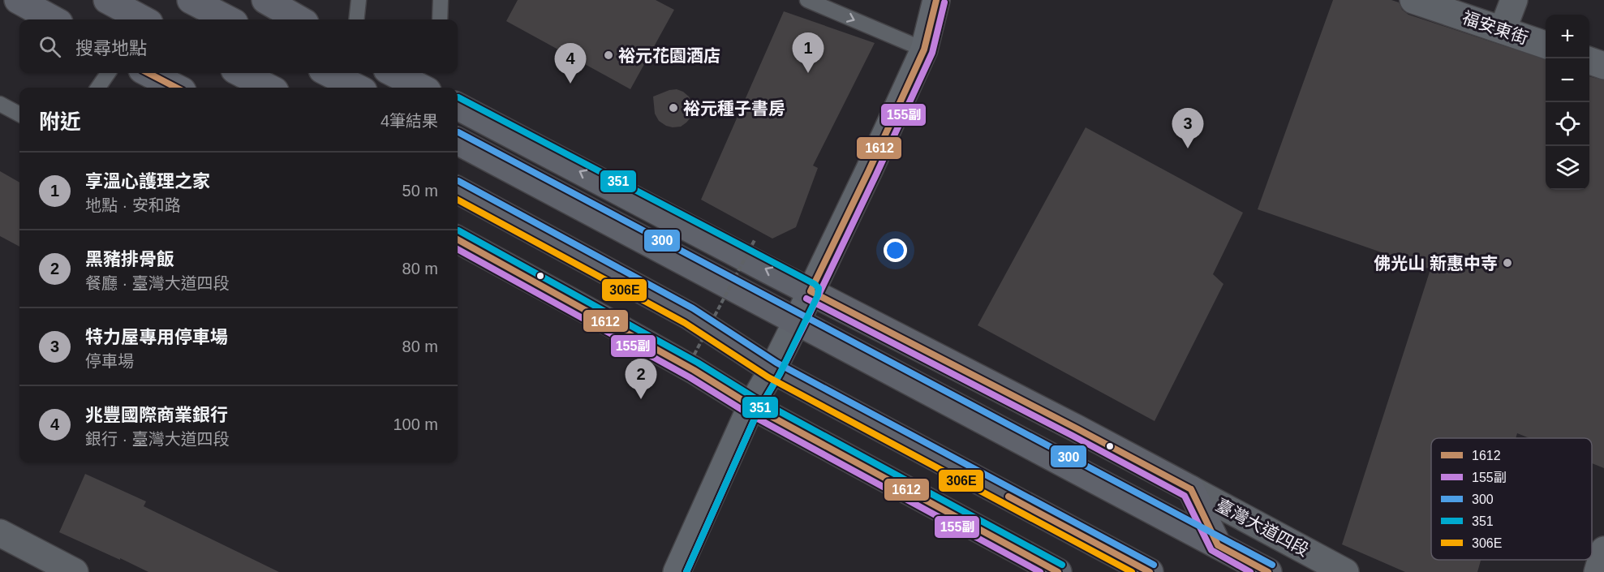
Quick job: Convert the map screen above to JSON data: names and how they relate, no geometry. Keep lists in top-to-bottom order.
{
  "streets": {
    "main road": ["臺灣大道四段"],
    "street": ["福安東街"]
  },
  "places": ["裕元花園酒店", "裕元種子書房", "佛光山 新惠中寺"],
  "lines": [
    "transit line 1612",
    "transit line 155副",
    "transit line 351",
    "transit line 300",
    "transit line 306E"
  ],
  "legend": [
    "1612",
    "155副",
    "300",
    "351",
    "306E"
  ],
  "page": {
    "map_buttons": ["+", "−"],
    "search": "搜尋地點",
    "pins": [
      "1",
      "4",
      "3",
      "2"
    ],
    "heading": ["附近", "4筆結果"],
    "list": [
      {
        "mark": "1",
        "name": "享溫心護理之家",
        "note": "地點 · 安和路",
        "value": "50 m"
      },
      {
        "mark": "2",
        "name": "黑豬排骨飯",
        "note": "餐廳 · 臺灣大道四段",
        "value": "80 m"
      },
      {
        "mark": "3",
        "name": "特力屋專用停車場",
        "note": "停車場",
        "value": "80 m"
      },
      {
        "mark": "4",
        "name": "兆豐國際商業銀行",
        "note": "銀行 · 臺灣大道四段",
        "value": "100 m"
      }
    ]
  }
}
